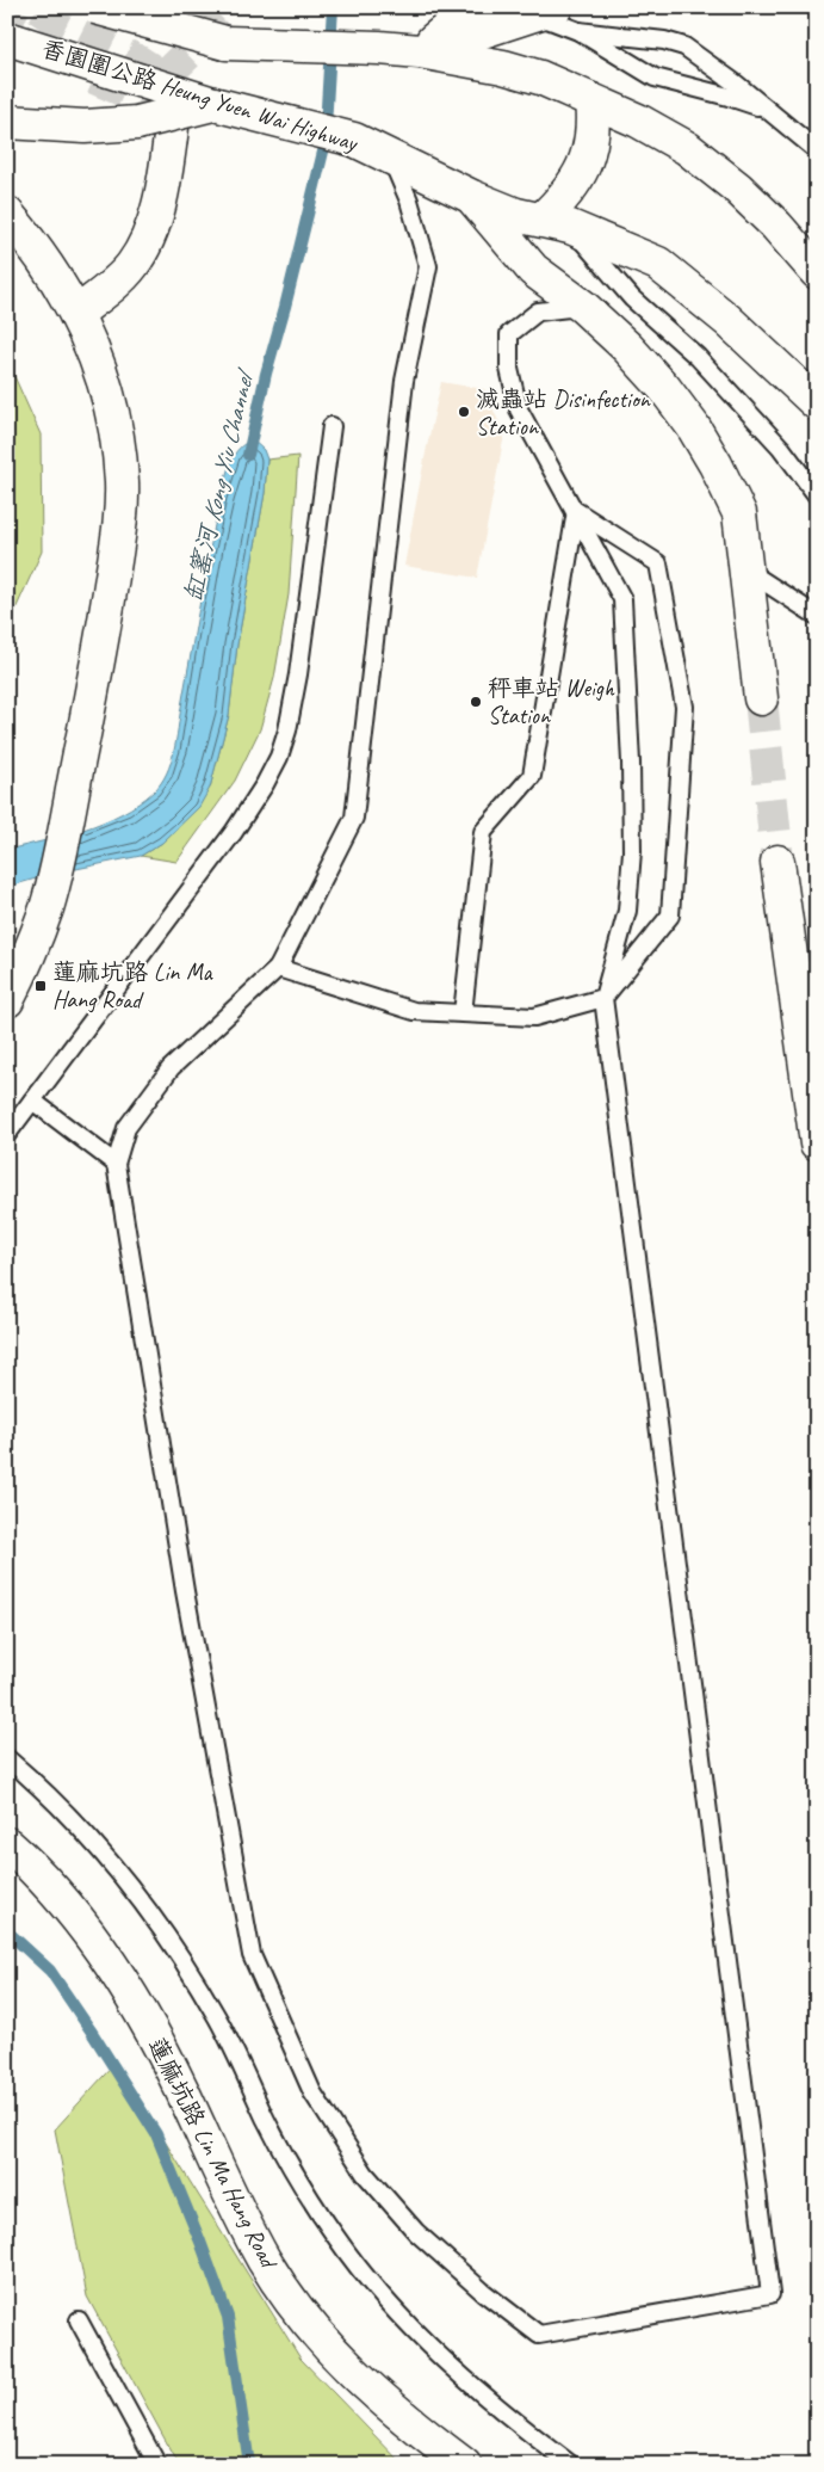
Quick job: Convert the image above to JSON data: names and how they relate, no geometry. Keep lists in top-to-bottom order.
{
  "streets": {
    "main road": ["香園圍公路 Heung Yuen Wai Highway", "蓮麻坑路 Lin Ma Hang Road"]
  },
  "water": ["缸窰河 Kong Yiu Channel"],
  "places": {
    "other": ["滅蟲站 Disinfection Station", "秤車站 Weigh Station"],
    "transit": ["蓮麻坑路 Lin Ma Hang Road"]
  }
}
